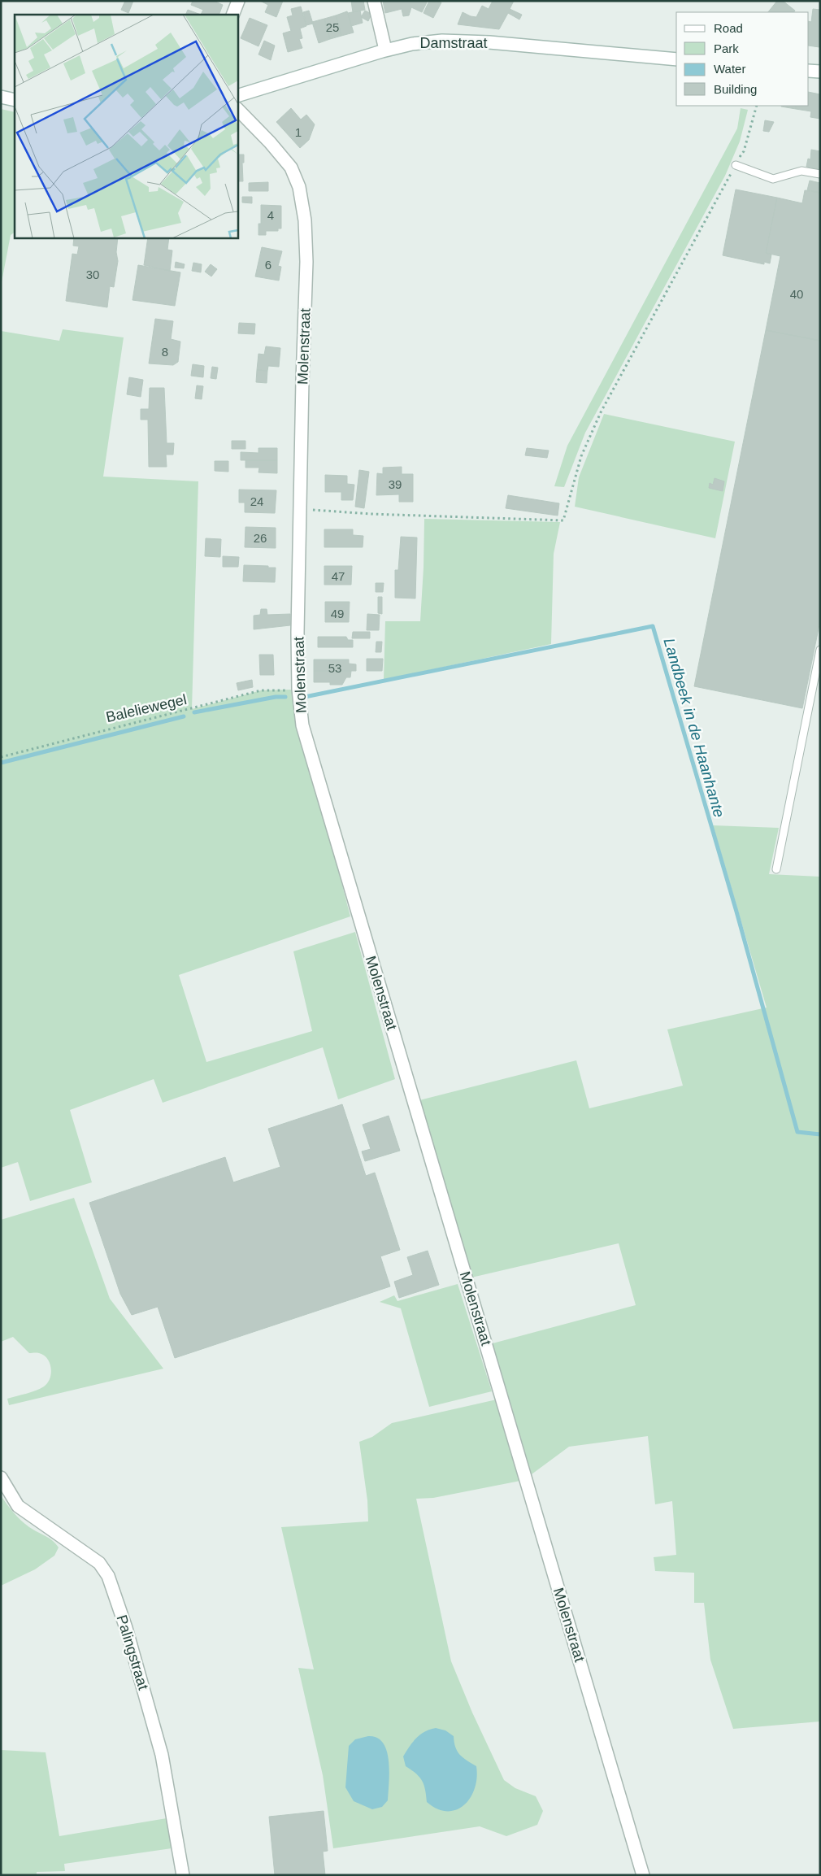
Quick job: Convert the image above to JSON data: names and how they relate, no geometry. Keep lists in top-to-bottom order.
{
  "streets": {
    "street": ["Damstraat", "Molenstraat", "Palingstraat"],
    "path": ["Baleliewegel"]
  },
  "crossings": [
    ["Molenstraat", "Baleliewegel"]
  ],
  "water": ["Landbeek in de Haanhante"],
  "house_numbers": [
    "25",
    "1",
    "4",
    "6",
    "30",
    "40",
    "8",
    "39",
    "24",
    "26",
    "47",
    "49",
    "53"
  ],
  "legend": [
    "Road",
    "Park",
    "Water",
    "Building"
  ]
}
